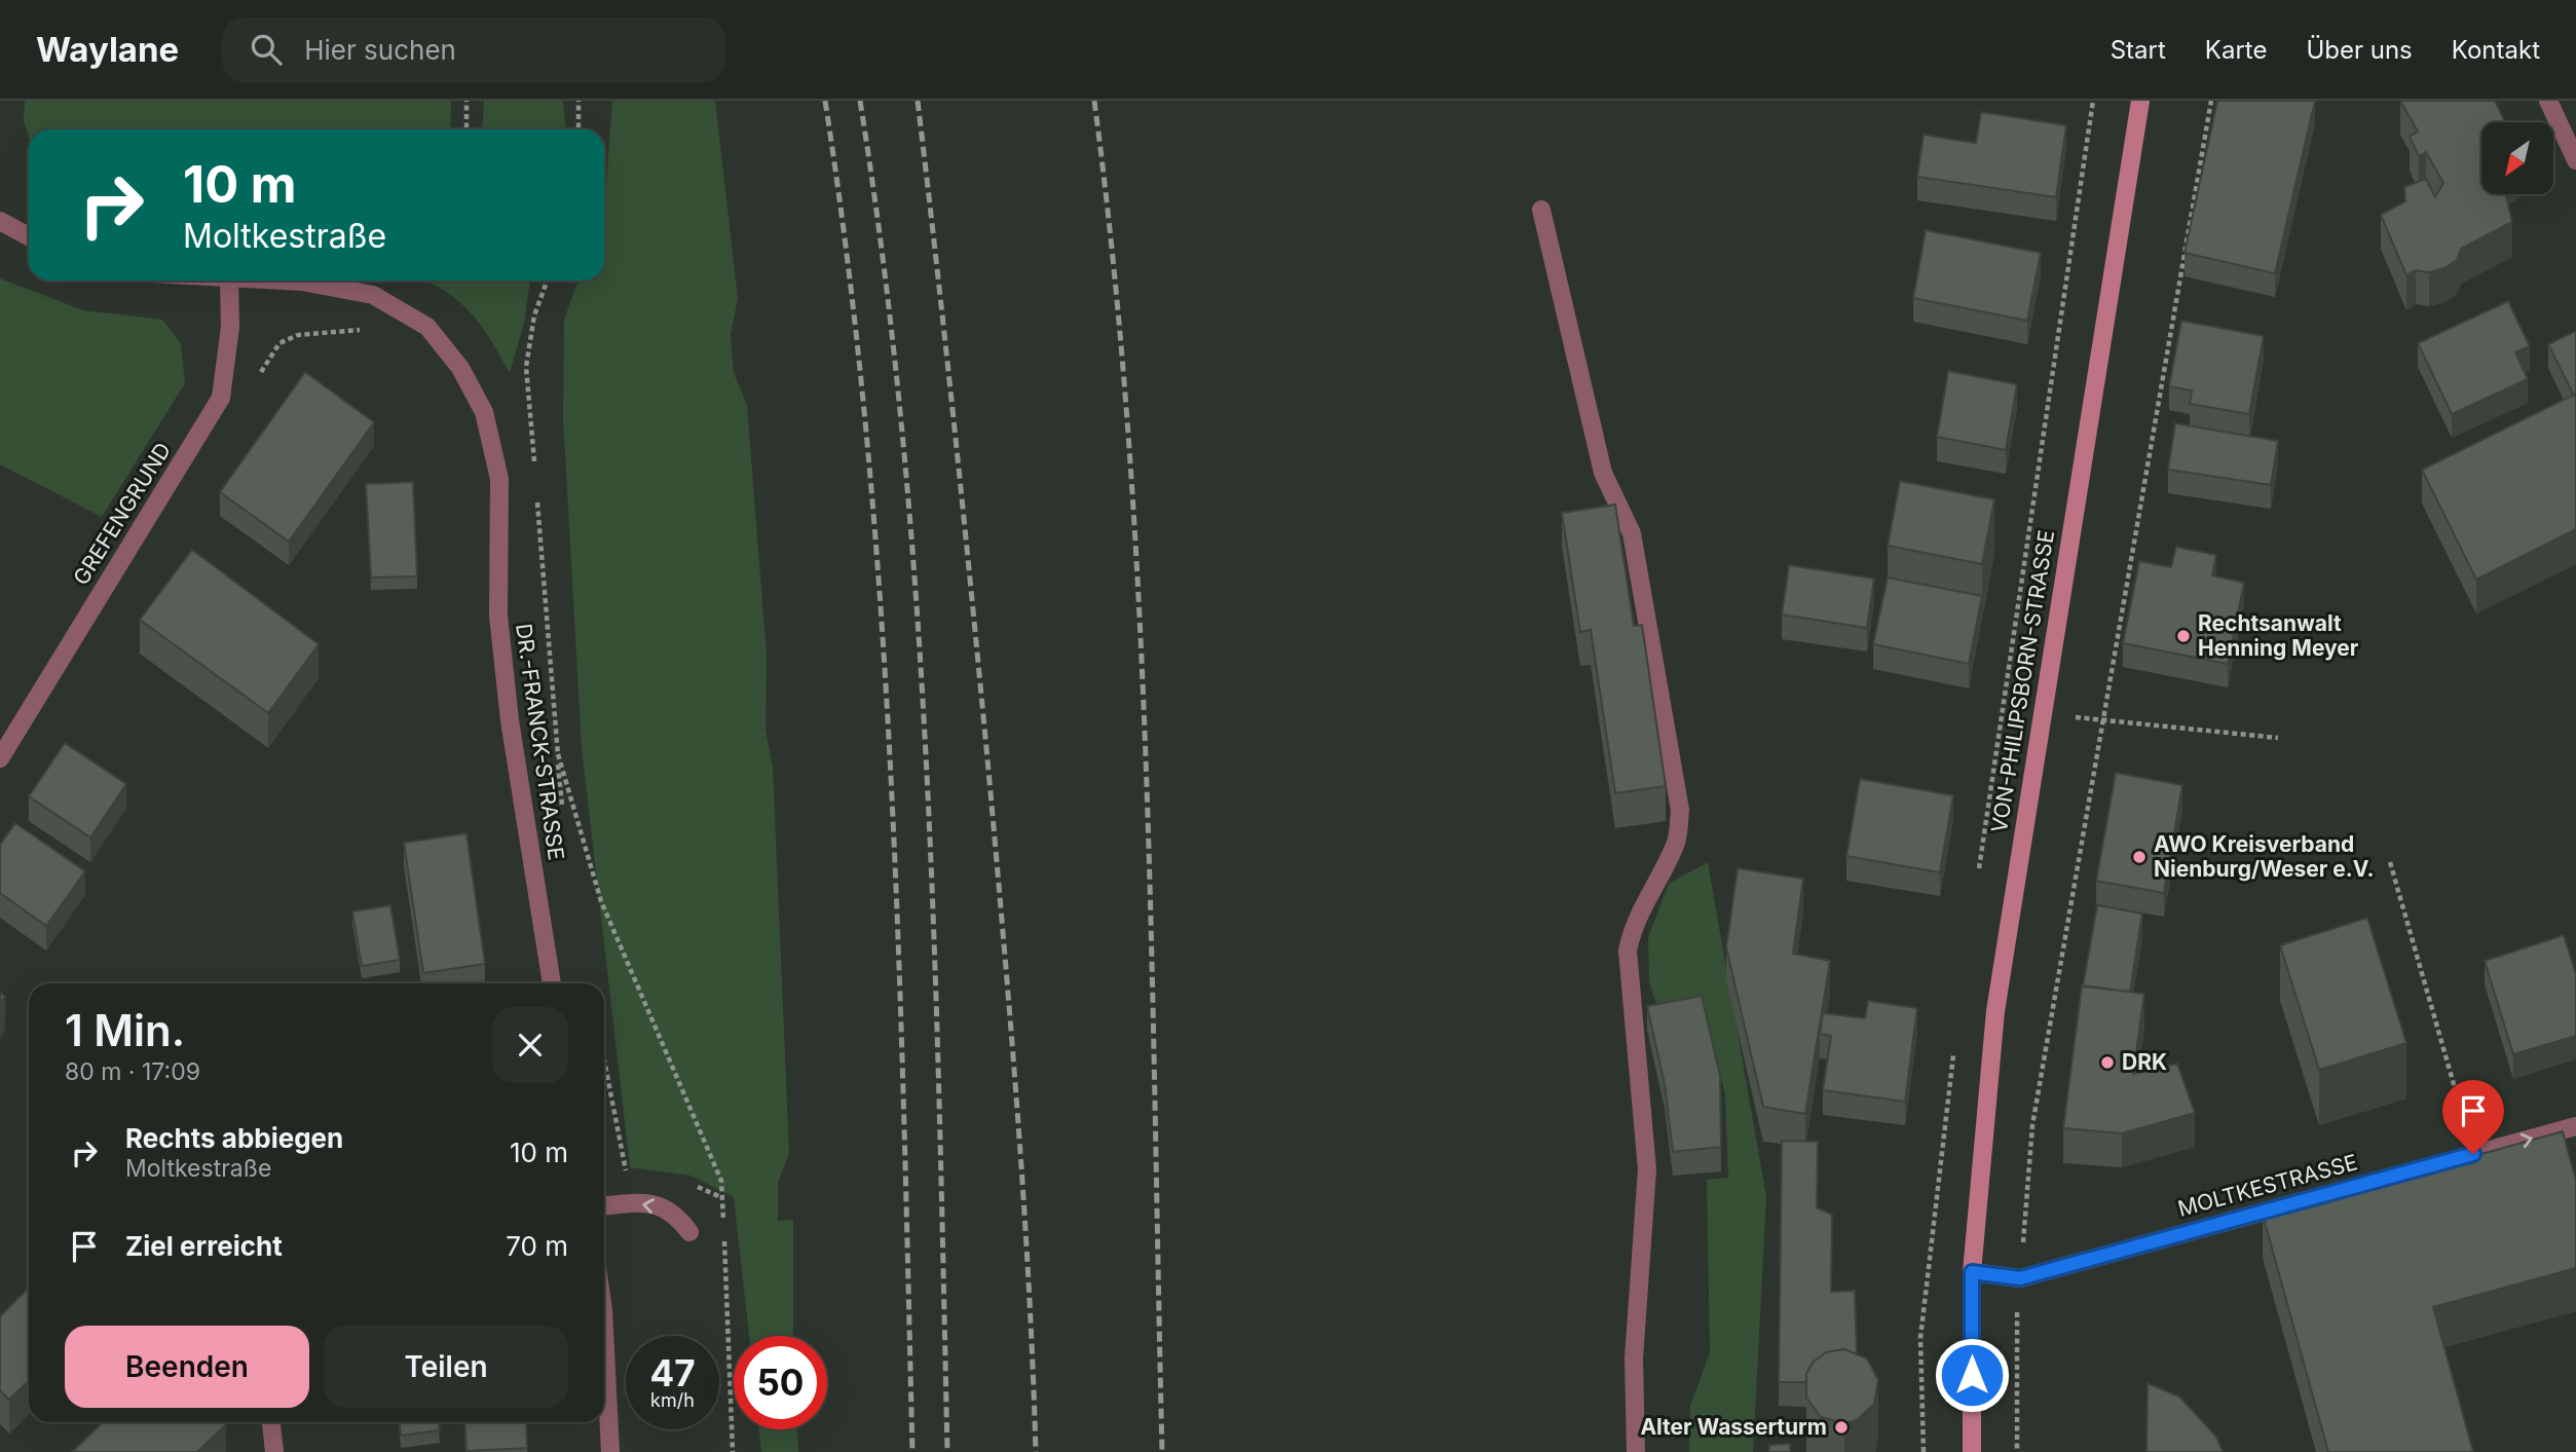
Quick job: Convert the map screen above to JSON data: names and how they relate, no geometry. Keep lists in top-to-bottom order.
{
  "streets": {
    "main road": ["VON-PHILIPSBORN-STRASSE"],
    "street": ["GREFENGRUND", "DR.-FRANCK-STRASSE", "MOLTKESTRASSE"]
  },
  "crossings": [
    ["VON-PHILIPSBORN-STRASSE", "MOLTKESTRASSE"]
  ],
  "places": [
    "Rechtsanwalt Henning Meyer",
    "AWO Kreisverband Nienburg/Weser e.V.",
    "DRK",
    "Alter Wasserturm"
  ],
  "north": "bottom left",
  "page": {
    "header": "Waylane",
    "search": "Hier suchen",
    "nav": [
      "Start",
      "Karte",
      "Über uns",
      "Kontakt"
    ],
    "turn": ["10 m", "Moltkestraße"],
    "heading": ["1 Min.", "80 m · 17:09"],
    "list": [
      {
        "name": "Rechts abbiegen",
        "note": "Moltkestraße",
        "value": "10 m"
      },
      {
        "name": "Ziel erreicht",
        "value": "70 m"
      }
    ],
    "buttons": ["Beenden", "Teilen"],
    "speed": "47 km/h",
    "limit": "50"
  }
}
